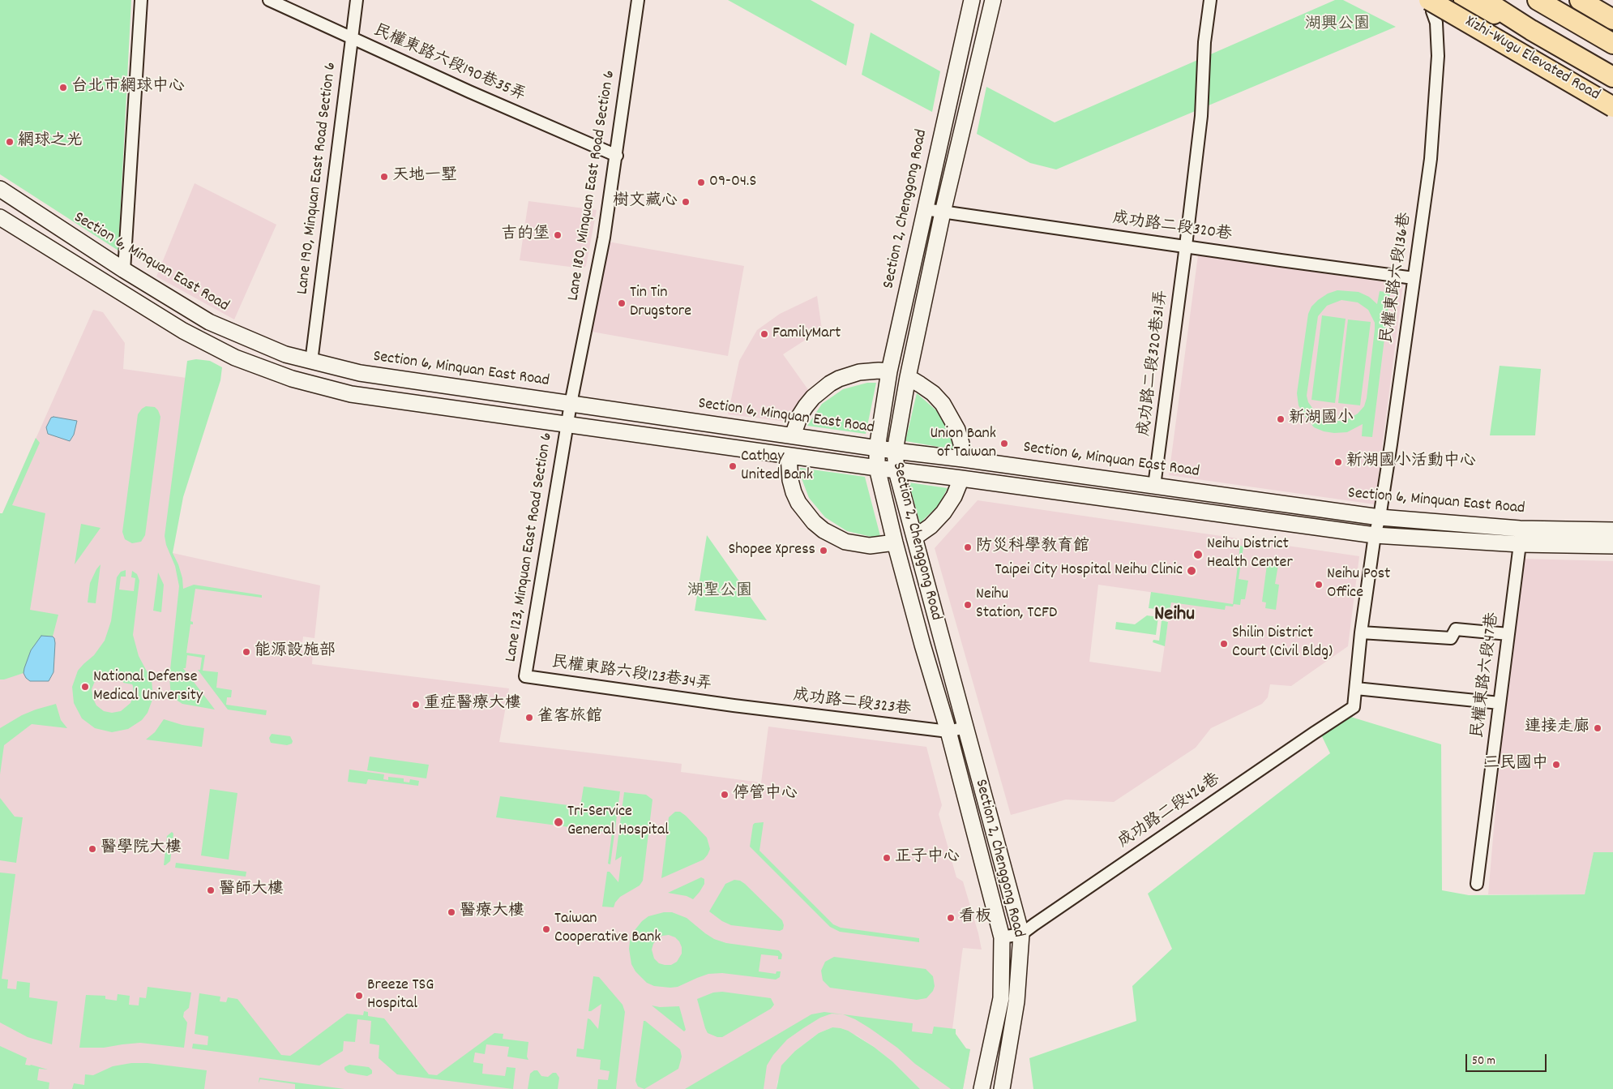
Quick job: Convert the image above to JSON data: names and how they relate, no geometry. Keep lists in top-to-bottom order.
{
  "streets": {
    "highway": ["Xizhi-Wugu Elevated Road"],
    "main road": ["Section 2, Chenggong Road", "Section 6, Minquan East Road"],
    "street": [
      "民權東路六段190巷35弄",
      "Lane 190, Minquan East Road Section 6",
      "Lane 180, Minquan East Road Section 6",
      "成功路二段320巷",
      "民權東路六段136巷",
      "成功路二段320巷31弄",
      "Lane 123, Minquan East Road Section 6",
      "民權東路六段123巷34弄",
      "民權東路六段47巷",
      "成功路二段323巷",
      "成功路二段426巷"
    ]
  },
  "crossings": [
    ["民權東路六段190巷35弄", "Lane 190, Minquan East Road Section 6"],
    ["民權東路六段190巷35弄", "Lane 180, Minquan East Road Section 6"],
    ["Lane 190, Minquan East Road Section 6", "Section 6, Minquan East Road"],
    ["Lane 180, Minquan East Road Section 6", "Section 6, Minquan East Road"],
    ["Lane 180, Minquan East Road Section 6", "Lane 123, Minquan East Road Section 6"],
    ["Section 2, Chenggong Road", "成功路二段320巷"],
    ["Section 2, Chenggong Road", "Section 6, Minquan East Road"],
    ["Section 2, Chenggong Road", "成功路二段323巷"],
    ["Section 2, Chenggong Road", "成功路二段426巷"],
    ["成功路二段320巷", "民權東路六段136巷"],
    ["成功路二段320巷", "成功路二段320巷31弄"],
    ["Section 6, Minquan East Road", "民權東路六段136巷"],
    ["Section 6, Minquan East Road", "成功路二段320巷31弄"],
    ["民權東路六段136巷", "成功路二段426巷"],
    ["Lane 123, Minquan East Road Section 6", "民權東路六段123巷34弄"],
    ["民權東路六段123巷34弄", "成功路二段323巷"]
  ],
  "districts": ["Neihu"],
  "parks": ["湖興公園", "湖聖公園"],
  "places": [
    "台北市網球中心",
    "網球之光",
    "天地一墅",
    "09-04.S",
    "樹文藏心",
    "吉的堡",
    "Tin Tin Drugstore",
    "FamilyMart",
    "新湖國小",
    "Union Bank of Taiwan",
    "新湖國小活動中心",
    "Cathay United Bank",
    "防災科學教育館",
    "Shopee Xpress",
    "Neihu District Health Center",
    "Taipei City Hospital Neihu Clinic",
    "Neihu Post Office",
    "Neihu Station, TCFD",
    "Shilin District Court (Civil Bldg)",
    "能源設施部",
    "National Defense Medical University",
    "重症醫療大樓",
    "雀客旅館",
    "連接走廊",
    "三民國中",
    "停管中心",
    "Tri-Service General Hospital",
    "醫學院大樓",
    "正子中心",
    "醫師大樓",
    "醫療大樓",
    "看板",
    "Taiwan Cooperative Bank",
    "Breeze TSG Hospital"
  ],
  "scale_bar": "50 m"
}
